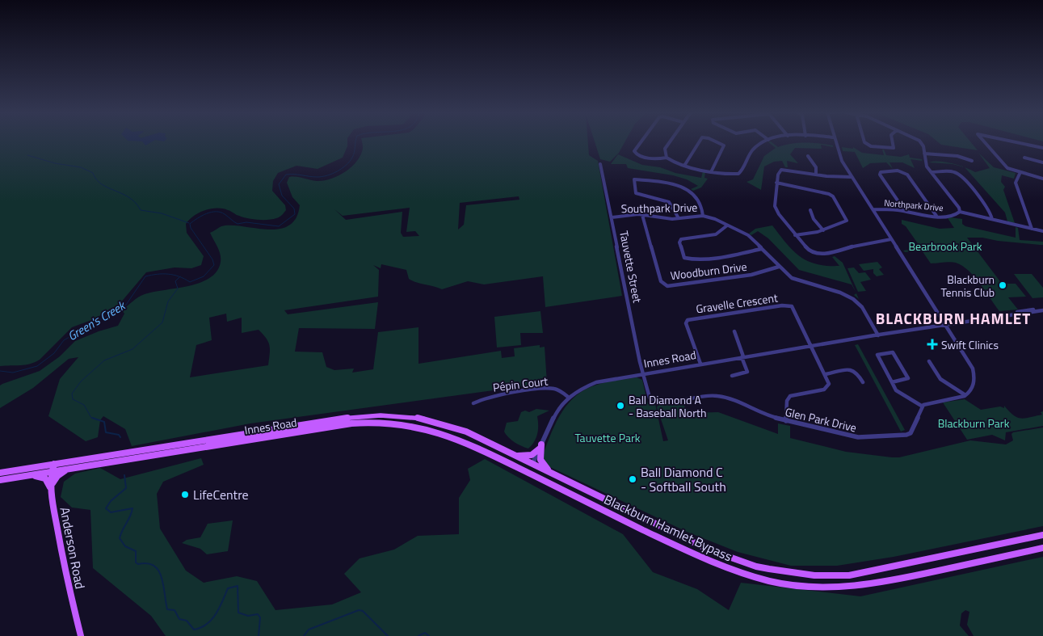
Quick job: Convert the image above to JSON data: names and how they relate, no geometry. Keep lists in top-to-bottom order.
{
  "streets": {
    "main road": ["Innes Road", "Blackburn Hamlet Bypass", "Anderson Road"],
    "street": [
      "Northpark Drive",
      "Southpark Drive",
      "Tauvette Street",
      "Woodburn Drive",
      "Gravelle Crescent",
      "Pépin Court",
      "Glen Park Drive"
    ]
  },
  "crossings": [
    ["Southpark Drive", "Tauvette Street"],
    ["Southpark Drive", "Woodburn Drive"],
    ["Southpark Drive", "Innes Road"],
    ["Tauvette Street", "Innes Road"],
    ["Tauvette Street", "Glen Park Drive"],
    ["Gravelle Crescent", "Innes Road"],
    ["Innes Road", "Pépin Court"],
    ["Innes Road", "Glen Park Drive"],
    ["Innes Road", "Blackburn Hamlet Bypass"],
    ["Innes Road", "Anderson Road"]
  ],
  "districts": ["BLACKBURN HAMLET"],
  "water": ["Green's Creek"],
  "parks": ["Bearbrook Park", "Blackburn Park", "Tauvette Park"],
  "places": {
    "other": [
      "Blackburn Tennis Club",
      "Ball Diamond A - Baseball North",
      "Ball Diamond C - Softball South",
      "LifeCentre"
    ],
    "health": ["Swift Clinics"]
  }
}
